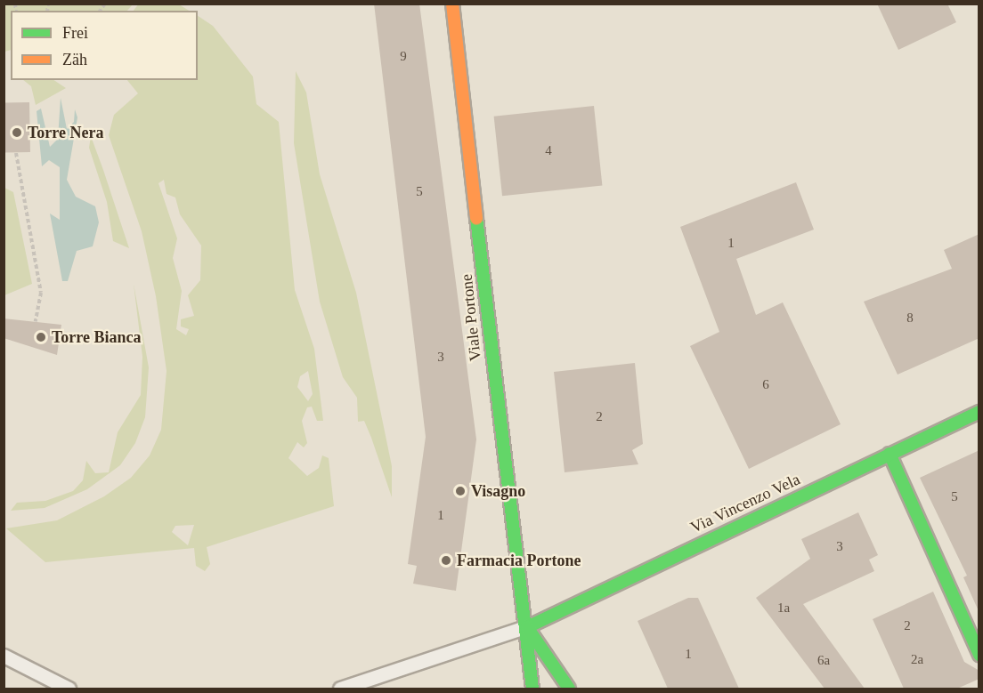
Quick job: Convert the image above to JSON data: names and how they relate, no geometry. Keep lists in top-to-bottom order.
{
  "streets": {
    "main road": ["Viale Portone", "Via Vincenzo Vela"]
  },
  "crossings": [
    ["Viale Portone", "Via Vincenzo Vela"]
  ],
  "places": [
    "Torre Nera",
    "Torre Bianca",
    "Visagno",
    "Farmacia Portone"
  ],
  "house_numbers": [
    "9",
    "4",
    "5",
    "1",
    "8",
    "3",
    "6",
    "2",
    "5",
    "1",
    "3",
    "1a",
    "2",
    "1",
    "2a",
    "6a"
  ],
  "legend": ["Frei", "Zäh"]
}
